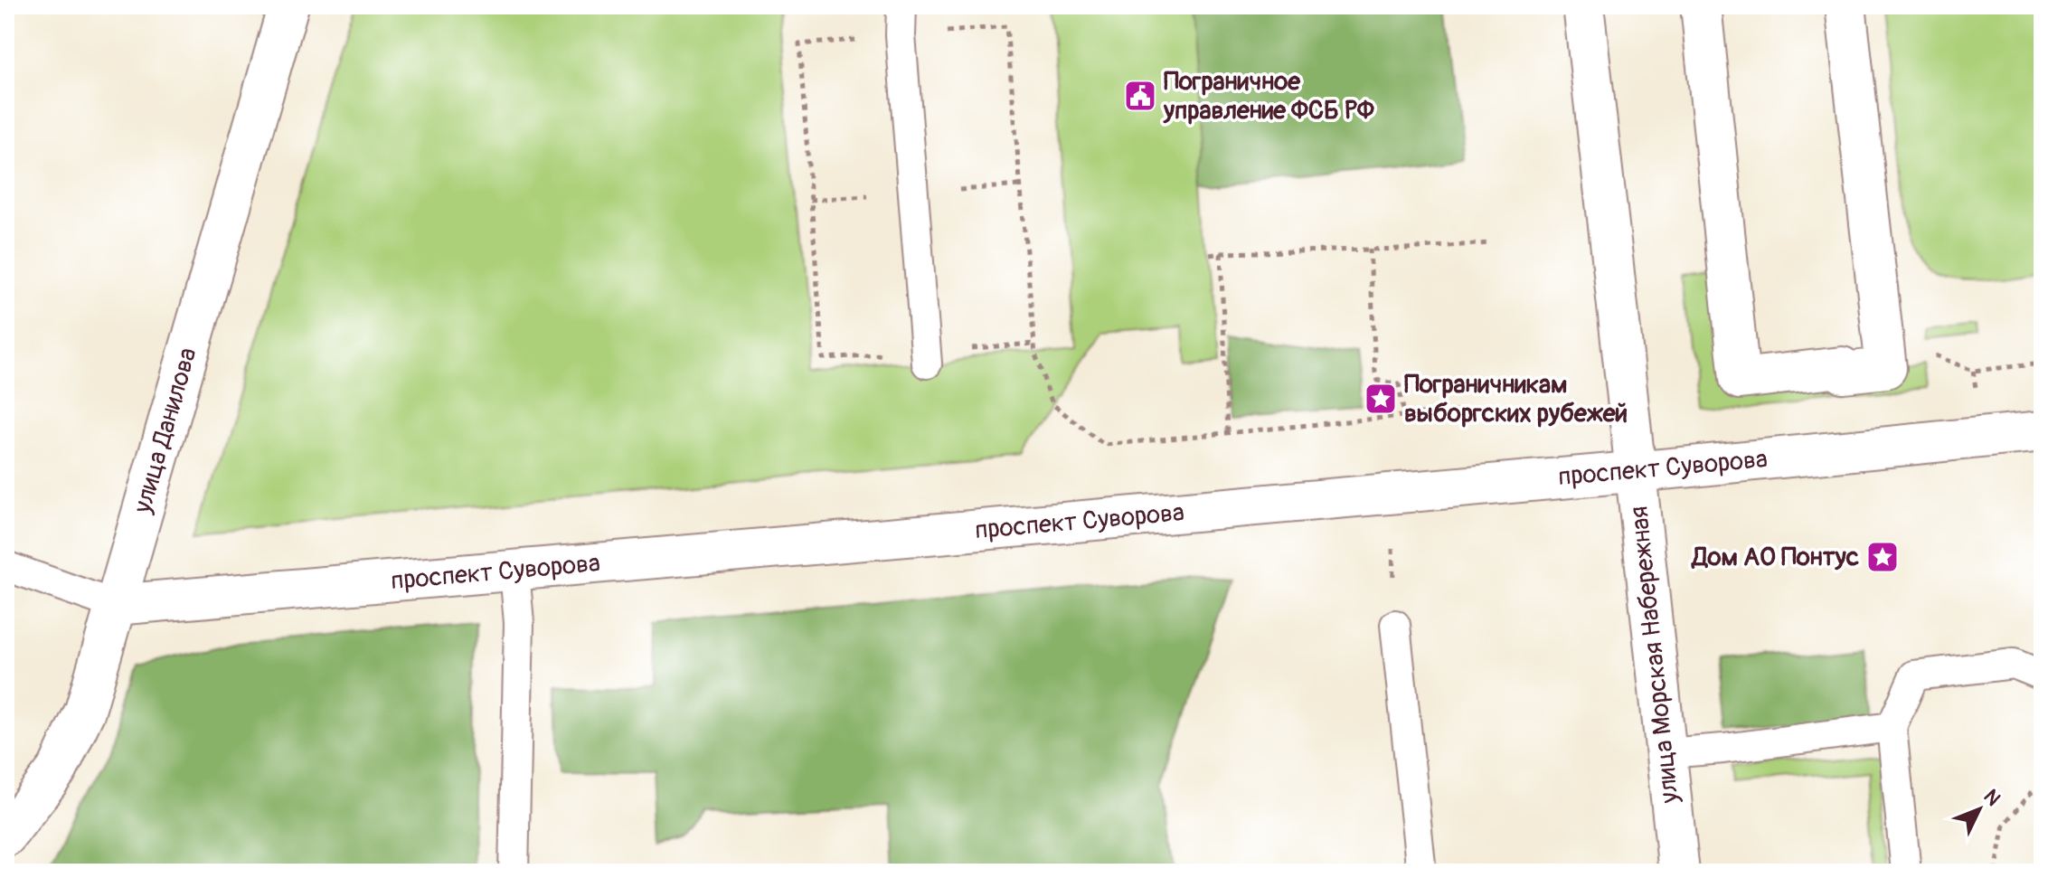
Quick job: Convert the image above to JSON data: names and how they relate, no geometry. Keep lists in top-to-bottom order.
{
  "streets": {
    "street": ["улица Данилова", "проспект Суворова", "улица Морская Набережная"]
  },
  "crossings": [
    ["улица Данилова", "проспект Суворова"],
    ["проспект Суворова", "улица Морская Набережная"]
  ],
  "places": {
    "public building": ["Пограничное управление ФСБ РФ"],
    "place": ["Пограничникам выборгских рубежей", "Дом АО Понтус"]
  },
  "north": "top right"
}
